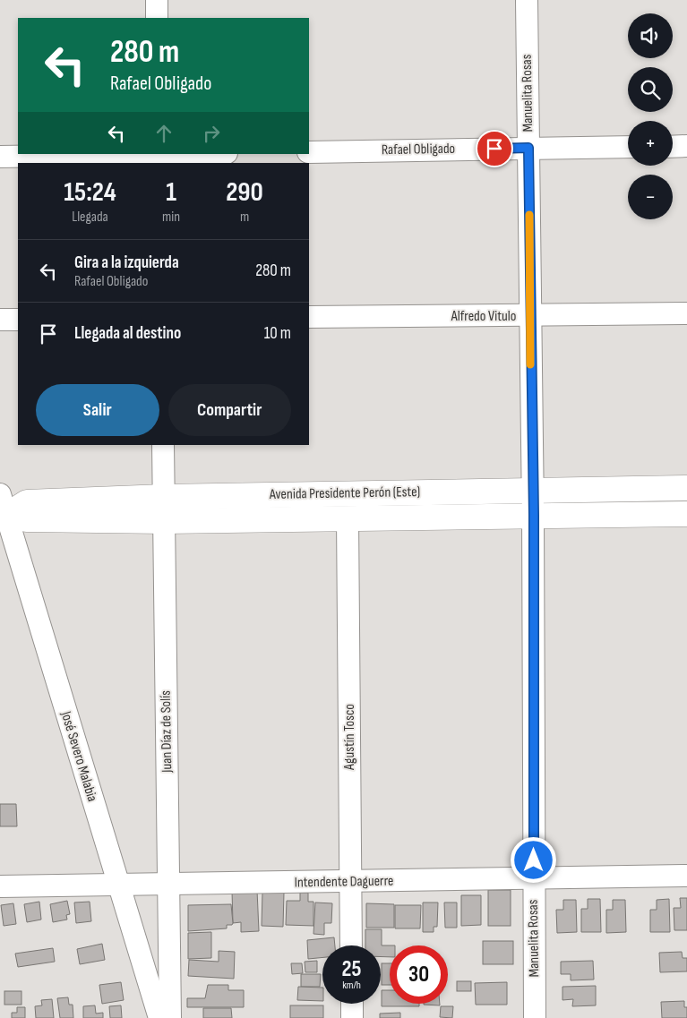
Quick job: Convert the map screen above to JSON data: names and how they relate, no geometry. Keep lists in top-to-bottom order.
{
  "streets": {
    "main road": ["Avenida Presidente Perón (Este)"],
    "street": [
      "Manuelita Rosas",
      "Rafael Obligado",
      "Alfredo Vitulo",
      "Juan Díaz de Solís",
      "Agustín Tosco",
      "José Severo Malabia",
      "Intendente Daguerre"
    ]
  },
  "crossings": [
    ["Manuelita Rosas", "Rafael Obligado"],
    ["Manuelita Rosas", "Alfredo Vitulo"],
    ["Manuelita Rosas", "Avenida Presidente Perón (Este)"],
    ["Manuelita Rosas", "Intendente Daguerre"],
    ["Avenida Presidente Perón (Este)", "Juan Díaz de Solís"],
    ["Avenida Presidente Perón (Este)", "Agustín Tosco"],
    ["Avenida Presidente Perón (Este)", "José Severo Malabia"],
    ["Juan Díaz de Solís", "Intendente Daguerre"],
    ["Agustín Tosco", "Intendente Daguerre"],
    ["José Severo Malabia", "Intendente Daguerre"]
  ],
  "page": {
    "map_buttons": ["+", "−"],
    "turn": ["280 m", "Rafael Obligado"],
    "eta": [
      "15:24",
      "Llegada",
      "1",
      "min",
      "290",
      "m"
    ],
    "list": [
      {
        "name": "Gira a la izquierda",
        "note": "Rafael Obligado",
        "value": "280 m"
      },
      {
        "name": "Llegada al destino",
        "value": "10 m"
      }
    ],
    "buttons": ["Salir", "Compartir"],
    "speed": "25 km/h",
    "limit": "30"
  }
}
